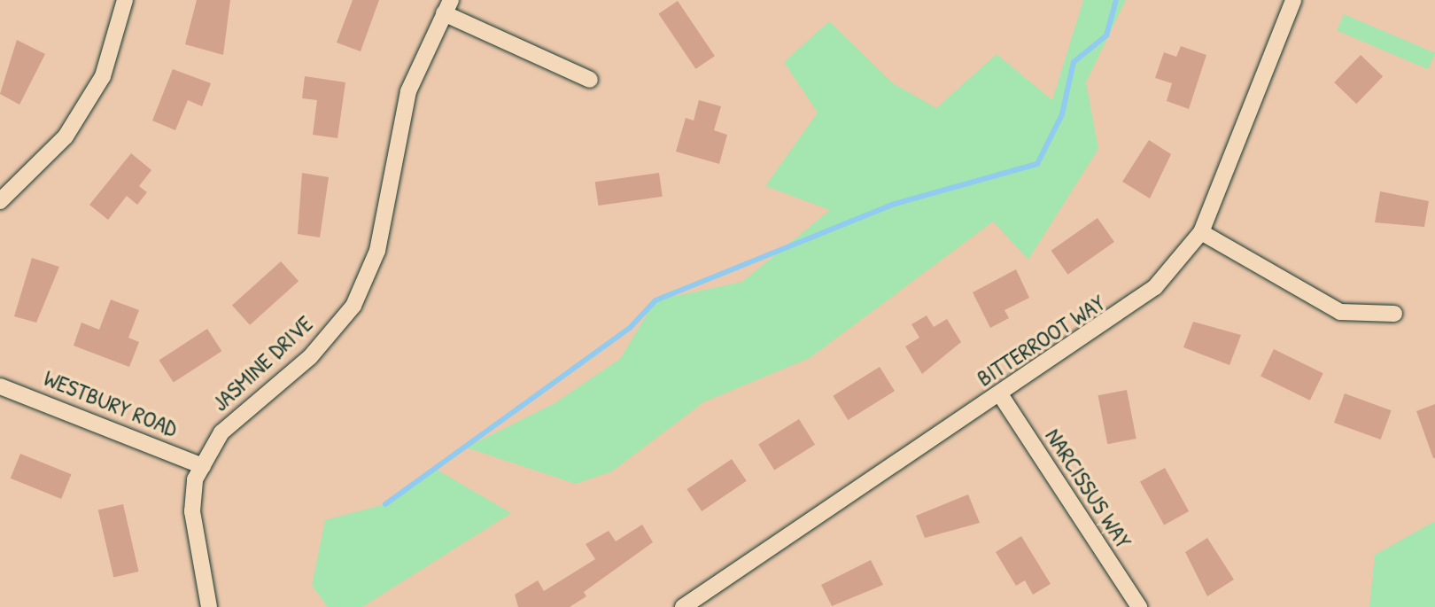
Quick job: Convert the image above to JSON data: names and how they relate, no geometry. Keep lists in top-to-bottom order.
{
  "streets": {
    "street": [
      "BITTERROOT WAY",
      "JASMINE DRIVE",
      "WESTBURY ROAD",
      "NARCISSUS WAY"
    ]
  },
  "crossings": [
    ["BITTERROOT WAY", "NARCISSUS WAY"],
    ["JASMINE DRIVE", "WESTBURY ROAD"]
  ]
}
